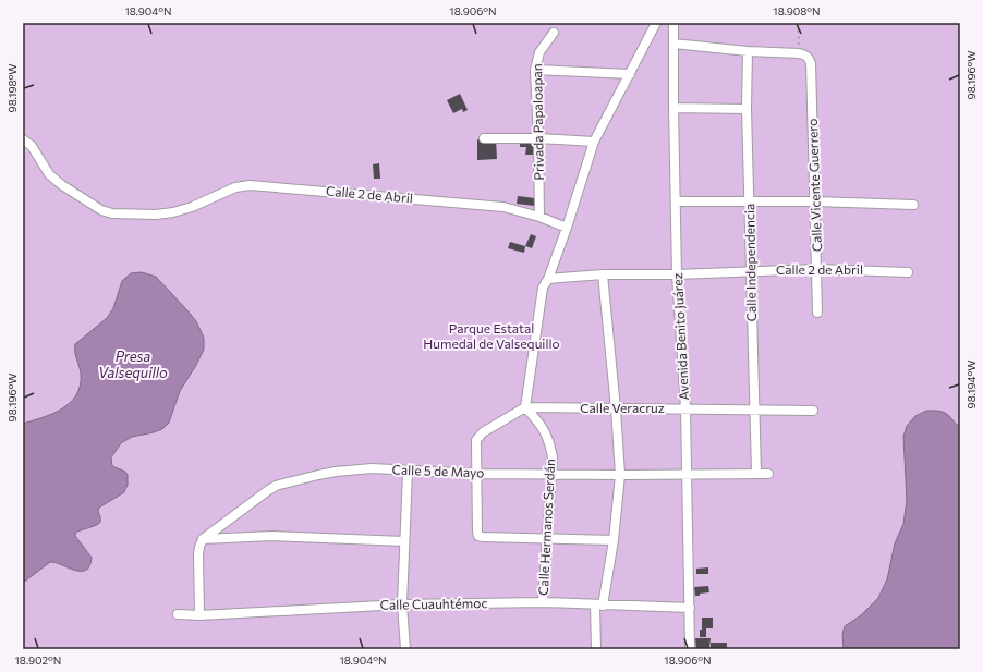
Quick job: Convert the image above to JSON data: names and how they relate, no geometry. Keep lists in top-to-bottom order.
{
  "streets": {
    "street": [
      "Privada Papaloapan",
      "Calle Vicente Guerrero",
      "Calle 2 de Abril",
      "Calle Independencia",
      "Avenida Benito Juárez",
      "Calle Veracruz",
      "Calle 5 de Mayo",
      "Calle Hermanos Serdán",
      "Calle Cuauhtémoc"
    ]
  },
  "crossings": [
    ["Privada Papaloapan", "Calle 2 de Abril"],
    ["Calle Vicente Guerrero", "Calle 2 de Abril"],
    ["Calle 2 de Abril", "Calle Independencia"],
    ["Calle 2 de Abril", "Avenida Benito Juárez"],
    ["Calle Independencia", "Calle Veracruz"],
    ["Calle Independencia", "Calle 5 de Mayo"],
    ["Avenida Benito Juárez", "Calle Veracruz"],
    ["Avenida Benito Juárez", "Calle 5 de Mayo"],
    ["Avenida Benito Juárez", "Calle Cuauhtémoc"],
    ["Calle Veracruz", "Calle Hermanos Serdán"],
    ["Calle 5 de Mayo", "Calle Hermanos Serdán"],
    ["Calle Hermanos Serdán", "Calle Cuauhtémoc"]
  ],
  "water": ["Presa Valsequillo"],
  "parks": ["Parque Estatal Humedal de Valsequillo"],
  "coordinates": [
    "18.904°N",
    "18.906°N",
    "18.908°N",
    "98.196°W",
    "98.198°W",
    "98.194°W",
    "18.902°N"
  ]
}
